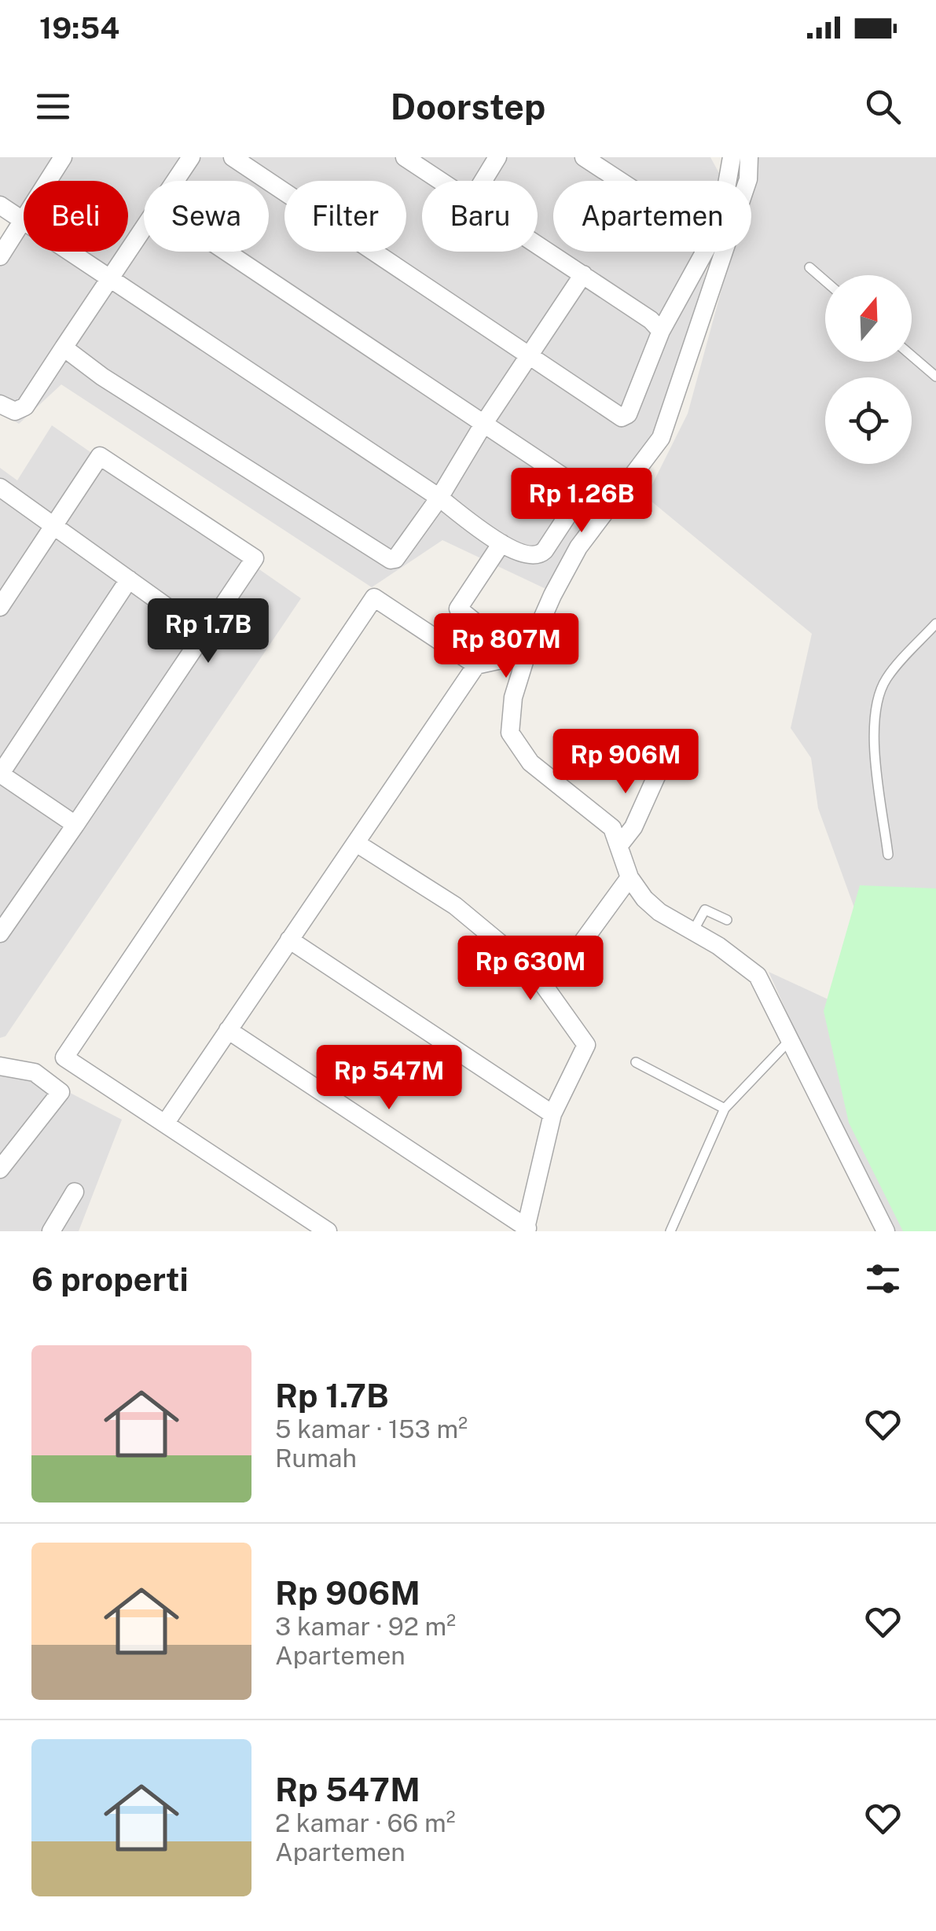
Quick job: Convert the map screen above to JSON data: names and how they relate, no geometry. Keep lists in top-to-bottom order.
{
  "north": "top",
  "page": {
    "status": "19:54",
    "header": "Doorstep",
    "chip": [
      "Beli",
      "Sewa",
      "Filter",
      "Baru",
      "Apartemen"
    ],
    "price": [
      "Rp 1.26B",
      "Rp 1.7B",
      "Rp 807M",
      "Rp 906M",
      "Rp 630M",
      "Rp 547M"
    ],
    "heading": "6 properti",
    "list": [
      {
        "name": "Rp 1.7B",
        "note": "5 kamar · 153 m² · Rumah"
      },
      {
        "name": "Rp 906M",
        "note": "3 kamar · 92 m² · Apartemen"
      },
      {
        "name": "Rp 547M",
        "note": "2 kamar · 66 m² · Apartemen"
      }
    ]
  }
}
